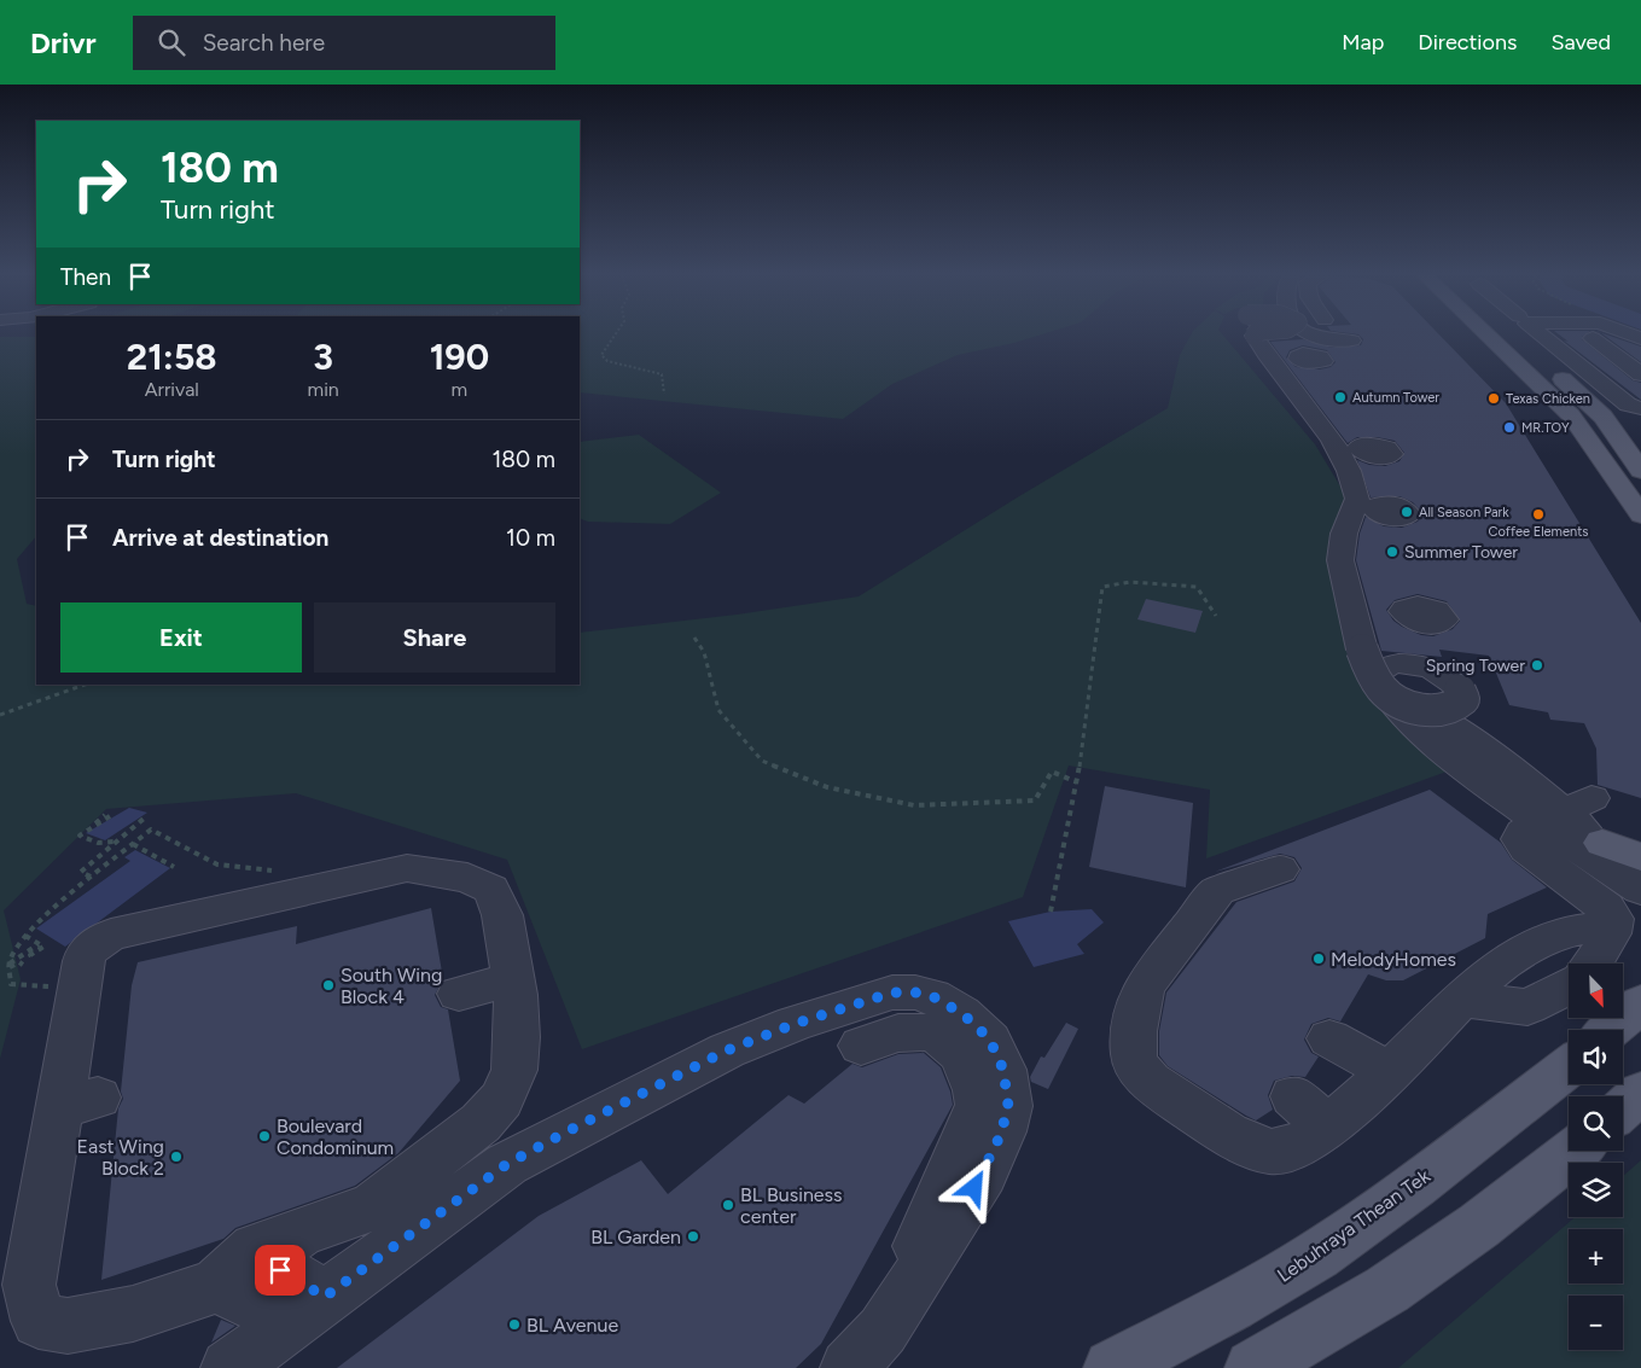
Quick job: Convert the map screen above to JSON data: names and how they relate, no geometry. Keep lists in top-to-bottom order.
{
  "streets": {
    "main road": ["Lebuhraya Thean Tek"]
  },
  "places": [
    "Autumn Tower",
    "Texas Chicken",
    "MR.TOY",
    "All Season Park",
    "Coffee Elements",
    "Summer Tower",
    "Spring Tower",
    "MelodyHomes",
    "South Wing Block 4",
    "Boulevard Condominum",
    "East Wing Block 2",
    "BL Business center",
    "BL Garden",
    "BL Avenue"
  ],
  "north": "bottom right",
  "page": {
    "header": "Drivr",
    "search": "Search here",
    "nav": ["Map", "Directions", "Saved"],
    "turn": ["180 m", "Turn right"],
    "then": "Then",
    "eta": [
      "21:58",
      "Arrival",
      "3",
      "min",
      "190",
      "m"
    ],
    "list": [
      {
        "name": "Turn right",
        "value": "180 m"
      },
      {
        "name": "Arrive at destination",
        "value": "10 m"
      }
    ],
    "buttons": ["Exit", "Share"],
    "map_buttons": ["+", "−"]
  }
}
